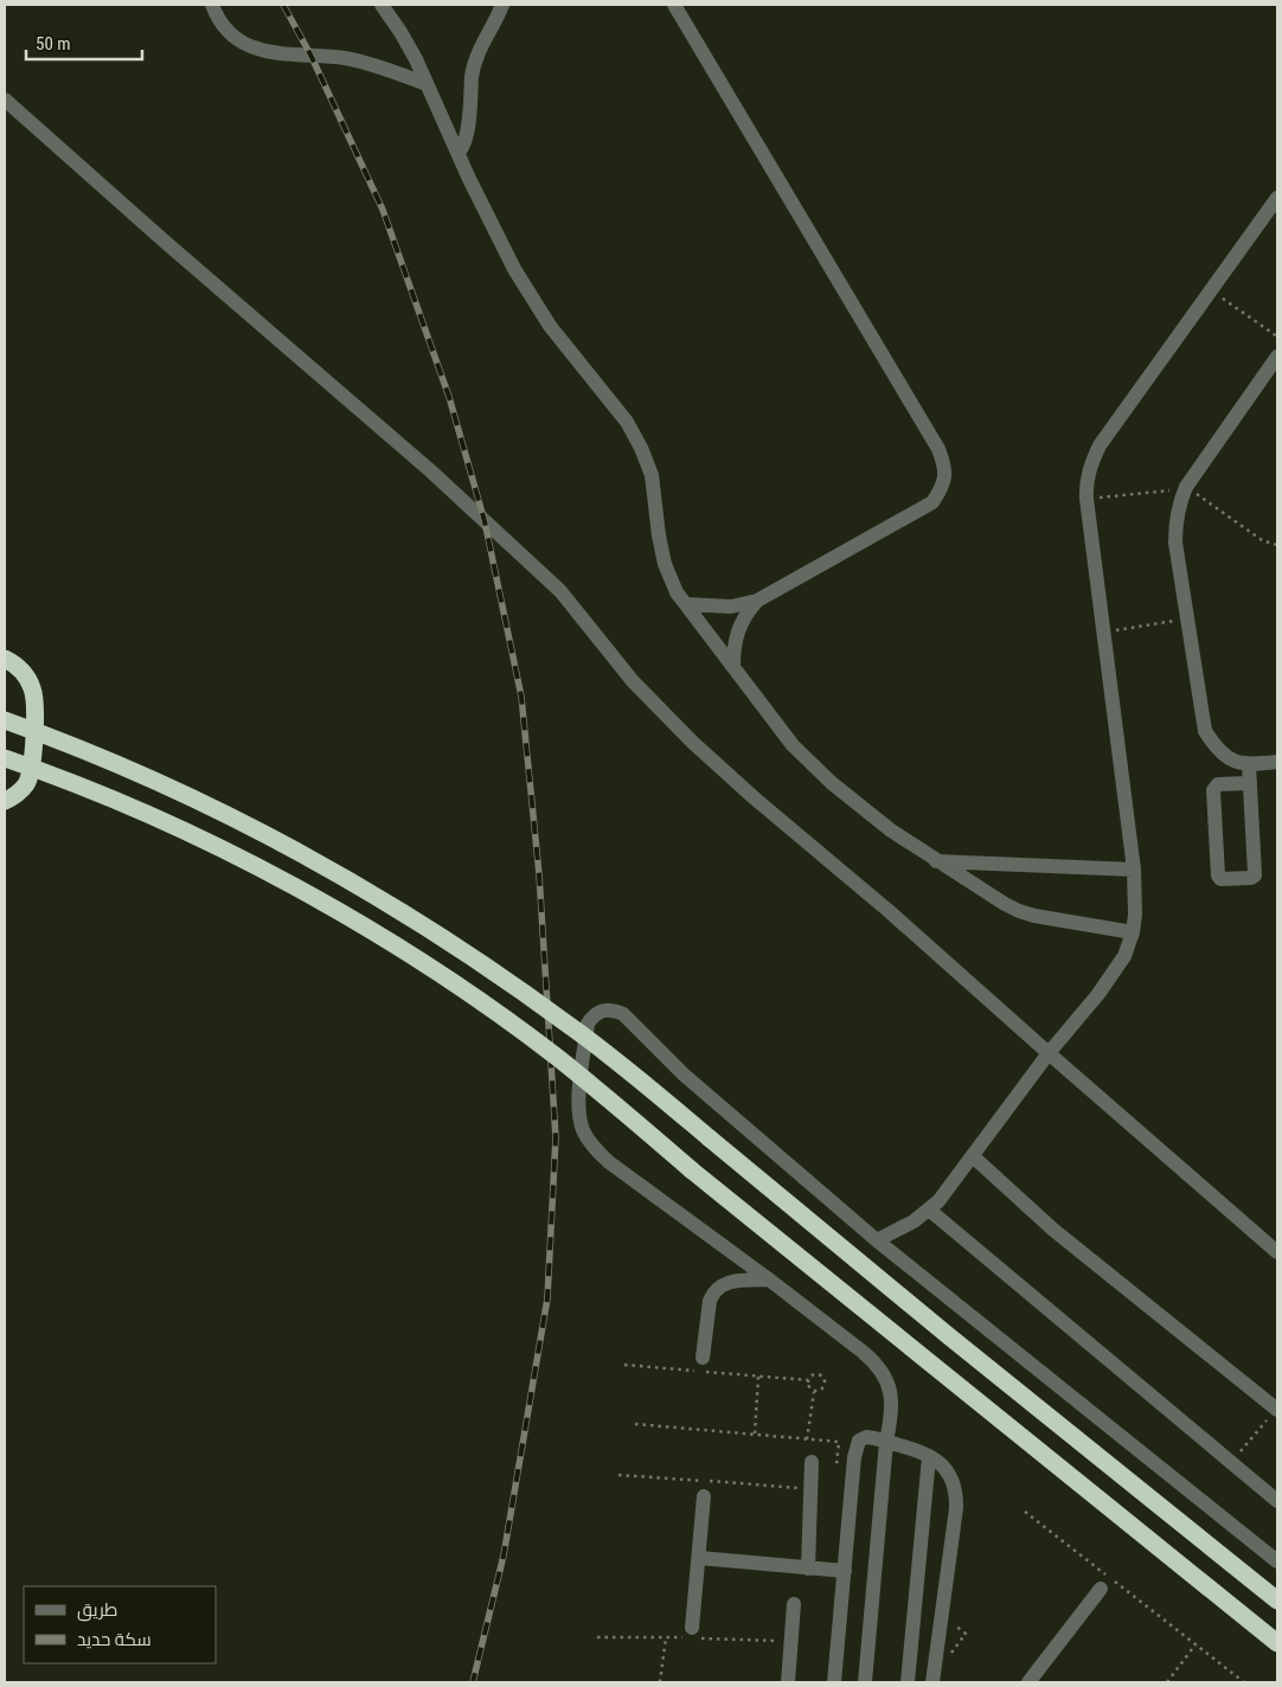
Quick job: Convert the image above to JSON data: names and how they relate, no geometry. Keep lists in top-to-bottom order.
{
  "legend": ["طريق", "سكة حديد"],
  "scale_bar": "50 m"
}
